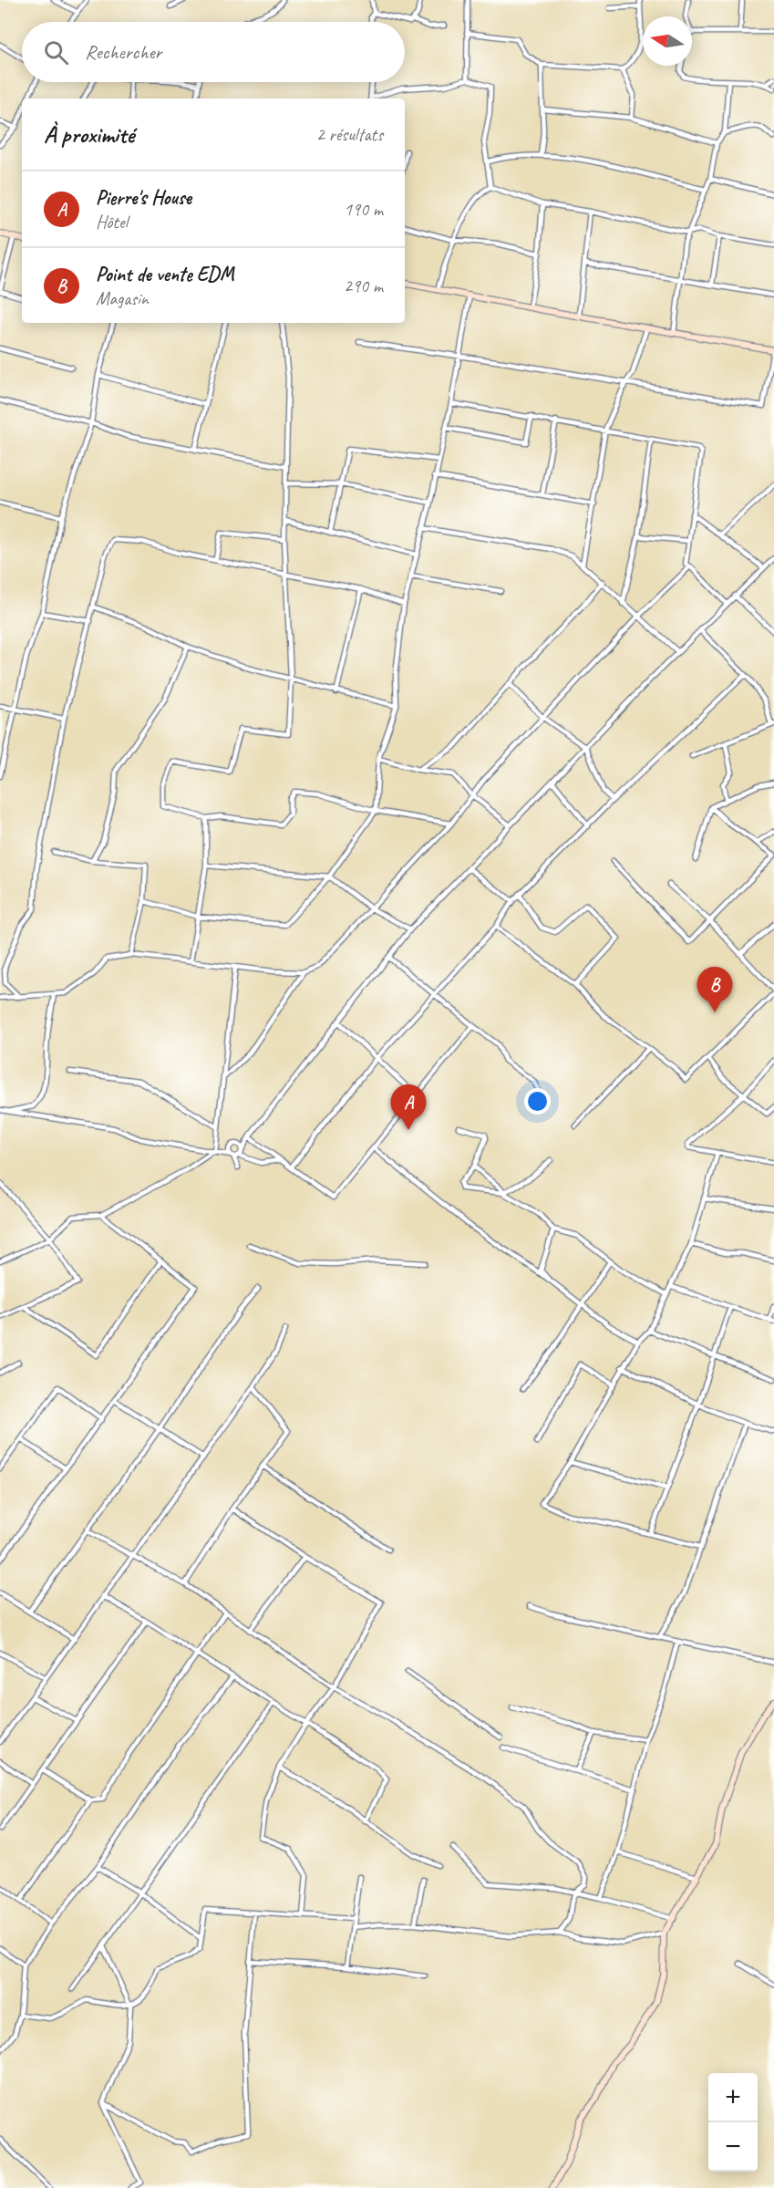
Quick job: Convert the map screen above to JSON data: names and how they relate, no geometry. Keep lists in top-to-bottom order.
{
  "north": "left",
  "page": {
    "search": "Rechercher",
    "heading": ["À proximité", "2 résultats"],
    "list": [
      {
        "mark": "A",
        "name": "Pierre's House",
        "note": "Hôtel",
        "value": "190 m"
      },
      {
        "mark": "B",
        "name": "Point de vente EDM",
        "note": "Magasin",
        "value": "290 m"
      }
    ],
    "pins": ["B", "A"],
    "map_buttons": ["+", "−"]
  }
}
